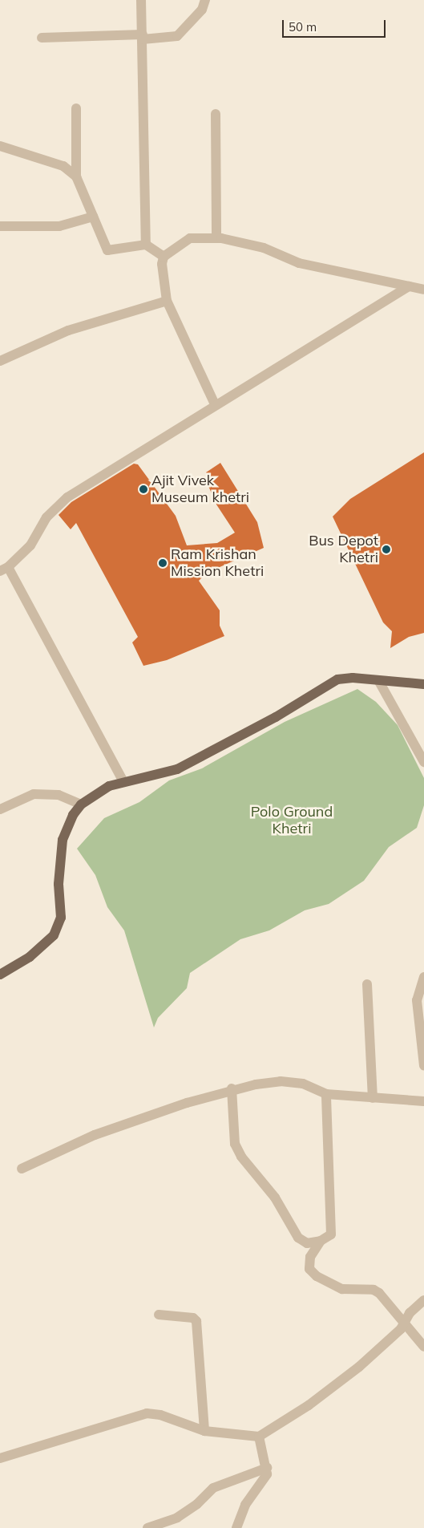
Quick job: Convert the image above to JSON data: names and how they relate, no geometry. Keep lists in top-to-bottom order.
{
  "parks": ["Polo Ground Khetri"],
  "places": ["Ajit Vivek Museum khetri", "Bus Depot Khetri", "Ram Krishan Mission Khetri"],
  "scale_bar": "50 m"
}
